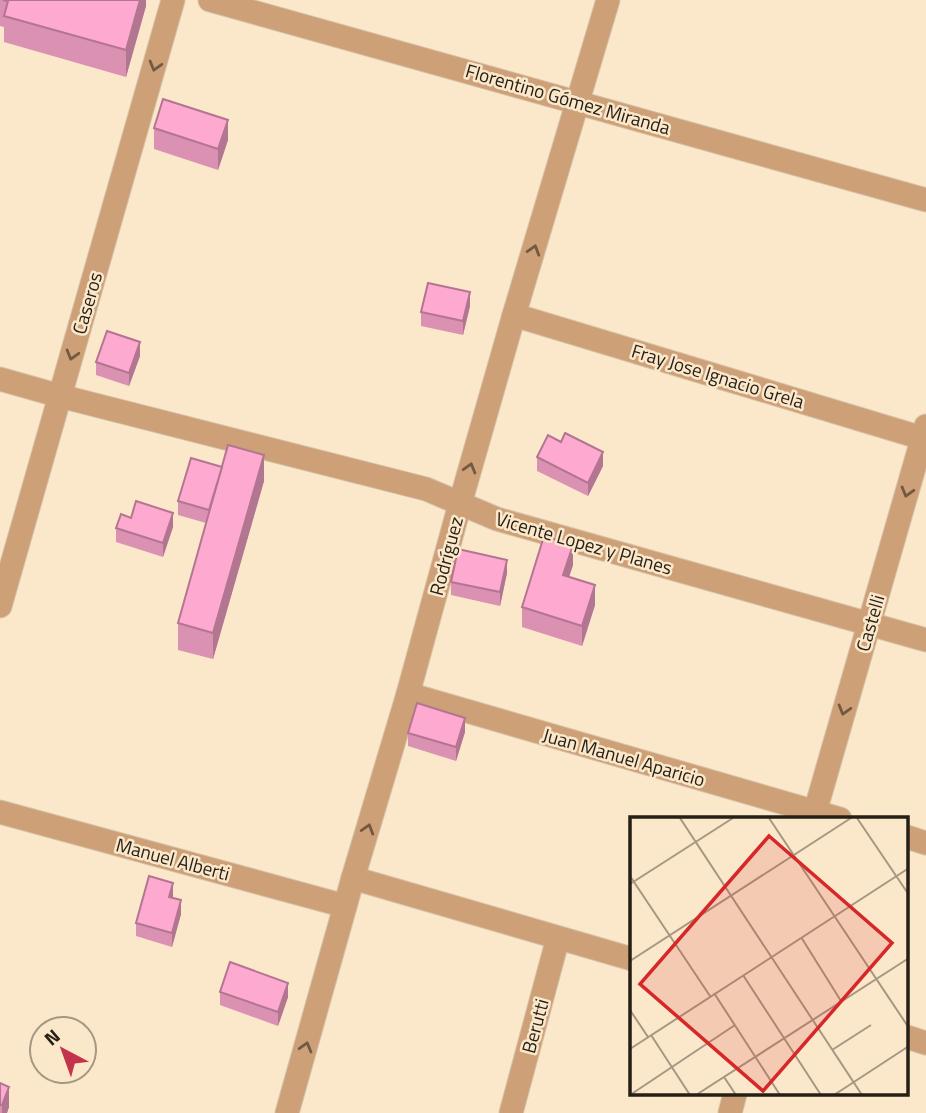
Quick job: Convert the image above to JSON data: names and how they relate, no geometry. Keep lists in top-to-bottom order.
{
  "streets": {
    "street": [
      "Florentino Gómez Miranda",
      "Caseros",
      "Fray Jose Ignacio Grela",
      "Vicente Lopez y Planes",
      "Rodríguez",
      "Castelli",
      "Juan Manuel Aparicio",
      "Manuel Alberti",
      "Berutti"
    ]
  },
  "crossings": [
    ["Florentino Gómez Miranda", "Rodríguez"],
    ["Caseros", "Vicente Lopez y Planes"],
    ["Fray Jose Ignacio Grela", "Rodríguez"],
    ["Fray Jose Ignacio Grela", "Castelli"],
    ["Vicente Lopez y Planes", "Rodríguez"],
    ["Vicente Lopez y Planes", "Castelli"],
    ["Rodríguez", "Juan Manuel Aparicio"],
    ["Rodríguez", "Manuel Alberti"],
    ["Castelli", "Juan Manuel Aparicio"]
  ],
  "one_way": ["Caseros", "Rodríguez", "Castelli"],
  "north": "top left"
}
